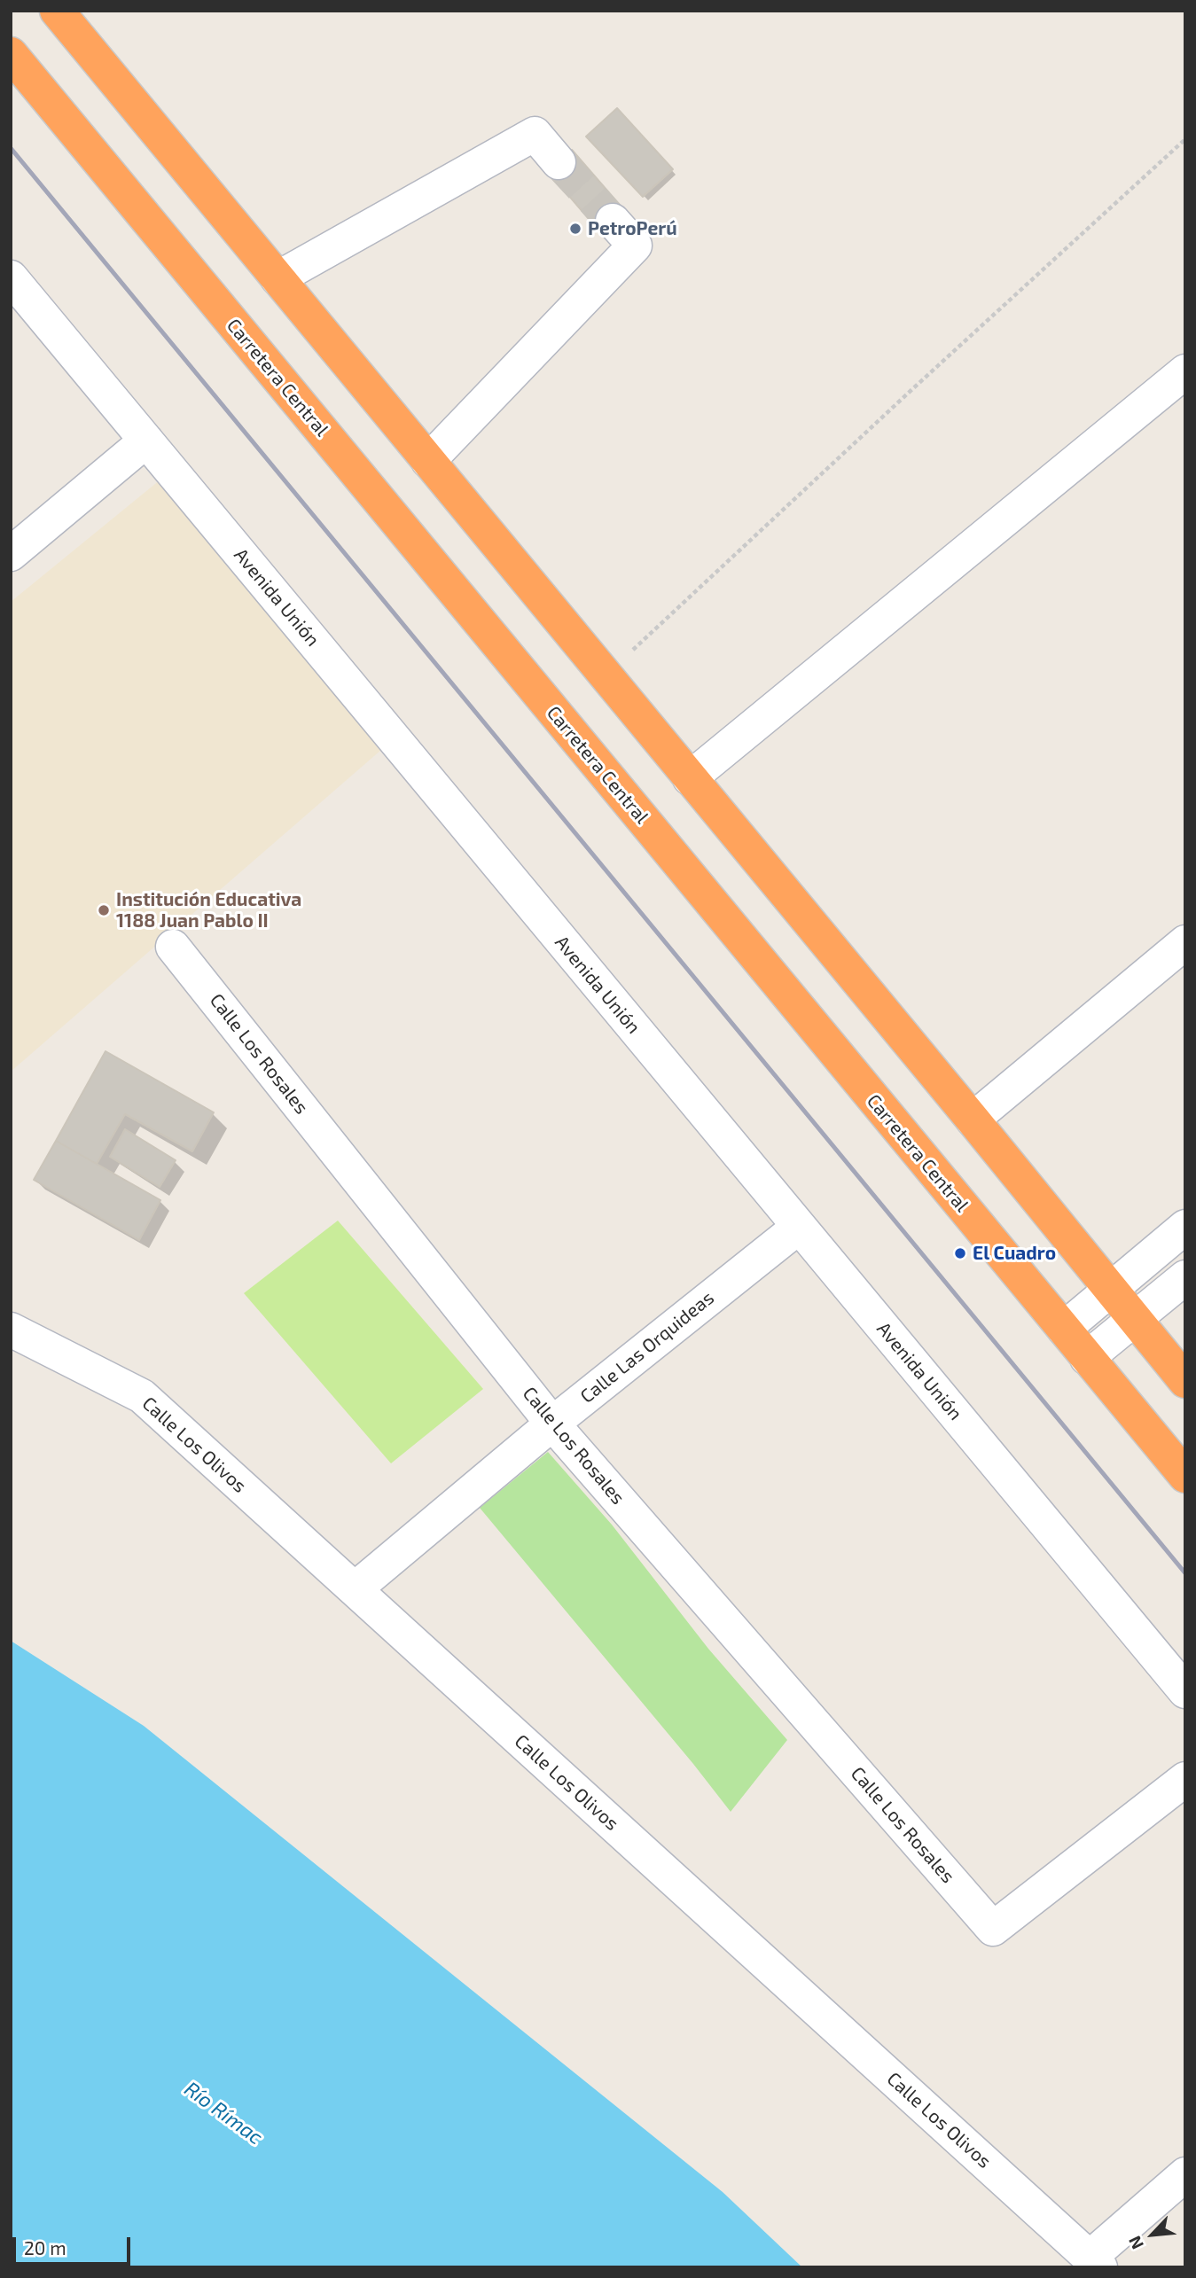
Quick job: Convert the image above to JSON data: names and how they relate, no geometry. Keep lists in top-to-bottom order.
{
  "streets": {
    "highway": ["Carretera Central"],
    "street": [
      "Avenida Unión",
      "Calle Los Rosales",
      "Calle Las Orquideas",
      "Calle Los Olivos"
    ]
  },
  "crossings": [
    ["Avenida Unión", "Calle Las Orquideas"],
    ["Calle Los Rosales", "Calle Las Orquideas"],
    ["Calle Las Orquideas", "Calle Los Olivos"]
  ],
  "water": ["Río Rímac"],
  "places": ["PetroPerú", "Institución Educativa 1188 Juan Pablo II", "El Cuadro"],
  "scale_bar": "20 m",
  "north": "bottom left"
}
